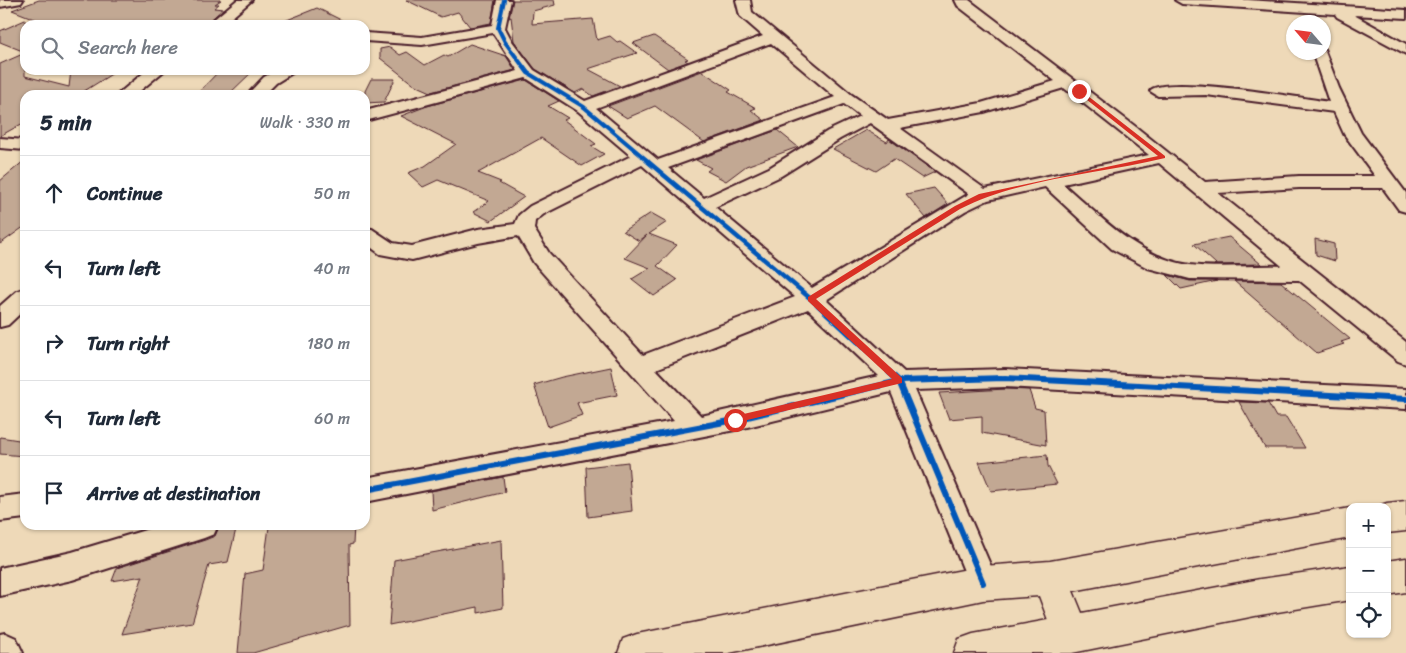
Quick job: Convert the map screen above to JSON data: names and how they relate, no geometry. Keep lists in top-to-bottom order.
{
  "north": "top left",
  "page": {
    "search": "Search here",
    "heading": ["5 min", "Walk · 330 m"],
    "list": [
      ["Continue", "50 m"],
      ["Turn left", "40 m"],
      ["Turn right", "180 m"],
      ["Turn left", "60 m"],
      "Arrive at destination"
    ],
    "map_buttons": ["+", "−"]
  }
}
